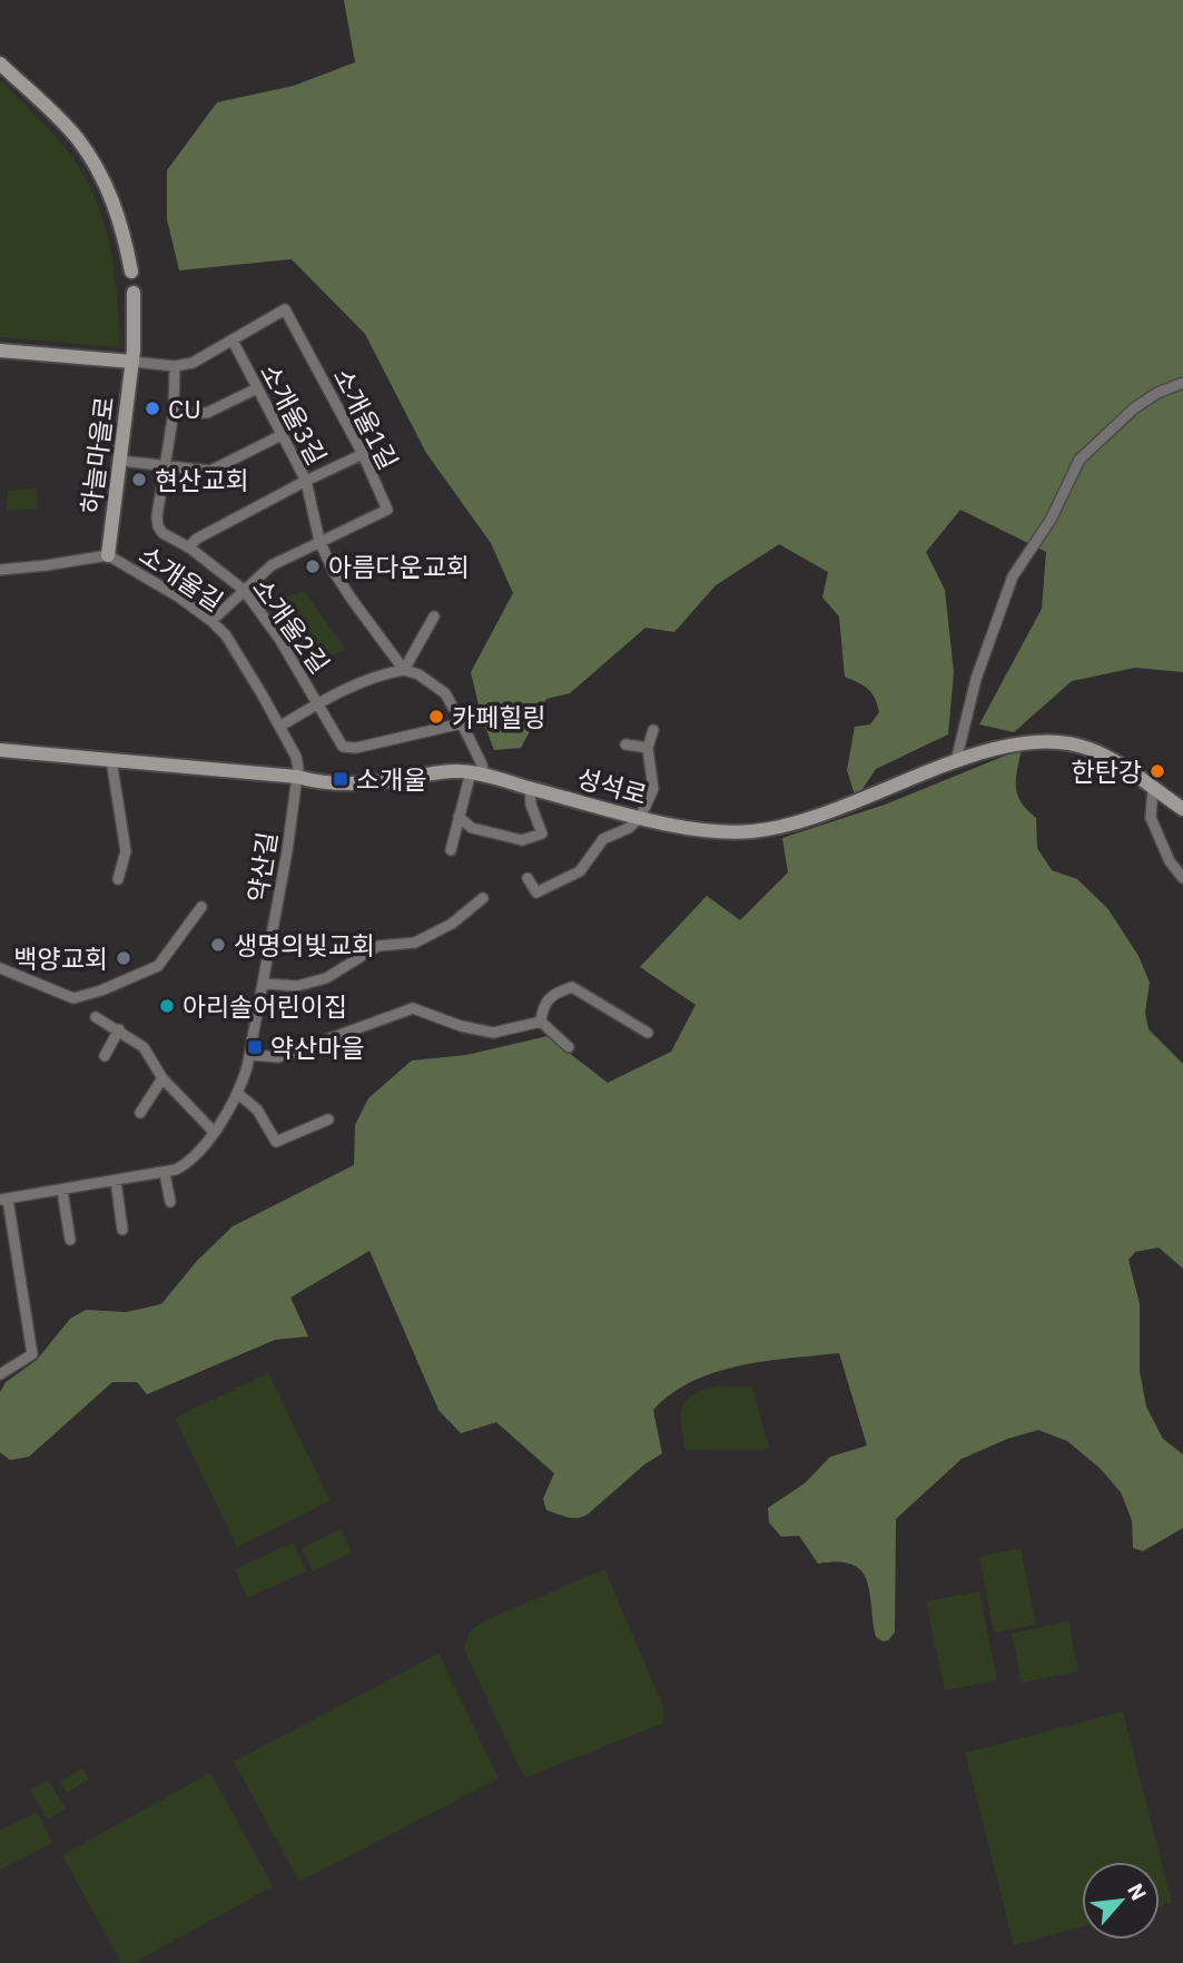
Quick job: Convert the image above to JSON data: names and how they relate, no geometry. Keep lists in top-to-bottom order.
{
  "streets": {
    "street": [
      "소개울3길",
      "소개울1길",
      "하늘마을로",
      "소개울길",
      "소개울2길",
      "성석로",
      "약산길"
    ]
  },
  "crossings": [
    ["소개울3길", "소개울1길"],
    ["소개울3길", "소개울2길"],
    ["소개울3길", "성석로"],
    ["소개울1길", "하늘마을로"],
    ["소개울1길", "소개울길"],
    ["소개울1길", "소개울2길"],
    ["하늘마을로", "소개울길"],
    ["소개울길", "성석로"],
    ["소개울길", "약산길"],
    ["성석로", "약산길"]
  ],
  "places": {
    "other": [
      "CU",
      "현산교회",
      "아름다운교회",
      "카페힐링",
      "한탄강",
      "생명의빛교회",
      "백양교회",
      "아리솔어린이집"
    ],
    "transit": ["소개울", "약산마을"]
  },
  "north": "top right"
}
